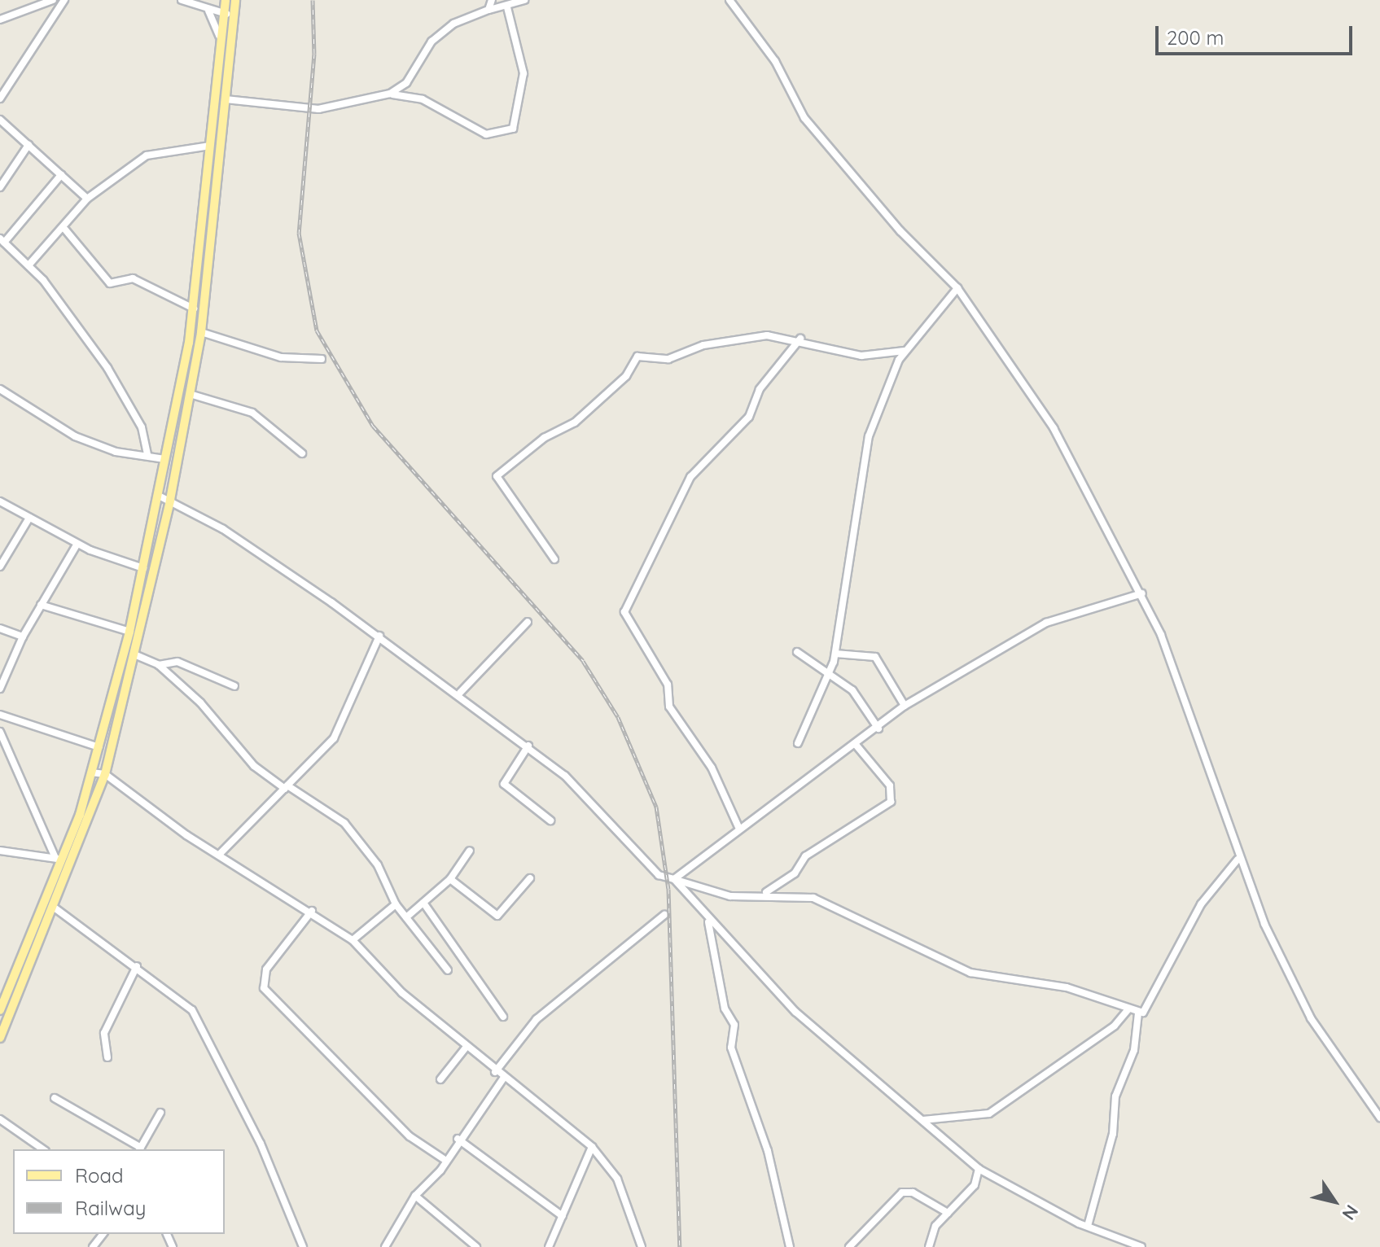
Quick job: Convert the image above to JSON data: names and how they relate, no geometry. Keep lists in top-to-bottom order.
{
  "legend": ["Road", "Railway"],
  "scale_bar": "200 m",
  "north": "bottom right"
}
